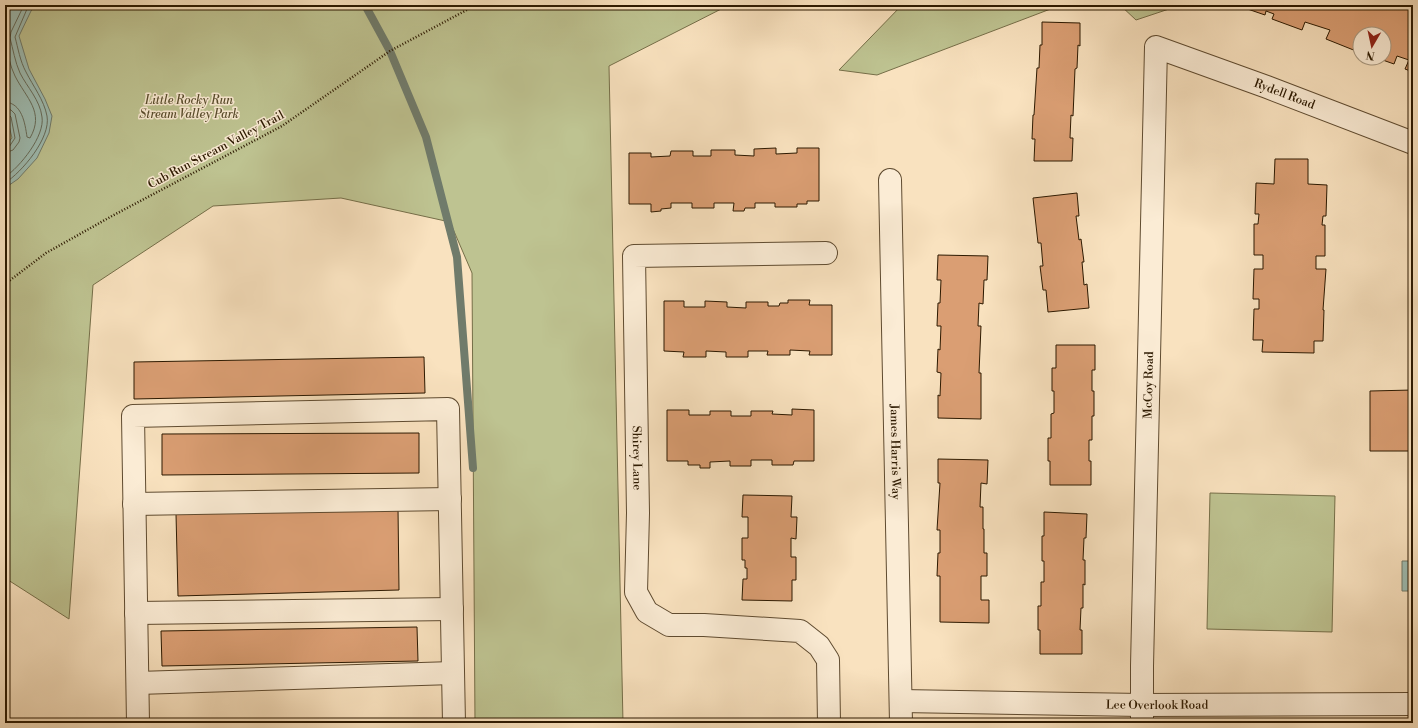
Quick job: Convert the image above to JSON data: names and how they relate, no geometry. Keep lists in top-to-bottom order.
{
  "streets": {
    "street": [
      "Rydell Road",
      "McCoy Road",
      "James Harris Way",
      "Shirey Lane",
      "Lee Overlook Road"
    ],
    "path": ["Cub Run Stream Valley Trail"]
  },
  "crossings": [
    ["Rydell Road", "McCoy Road"],
    ["McCoy Road", "Lee Overlook Road"],
    ["James Harris Way", "Lee Overlook Road"]
  ],
  "parks": ["Little Rocky Run Stream Valley Park"],
  "north": "bottom"
}
